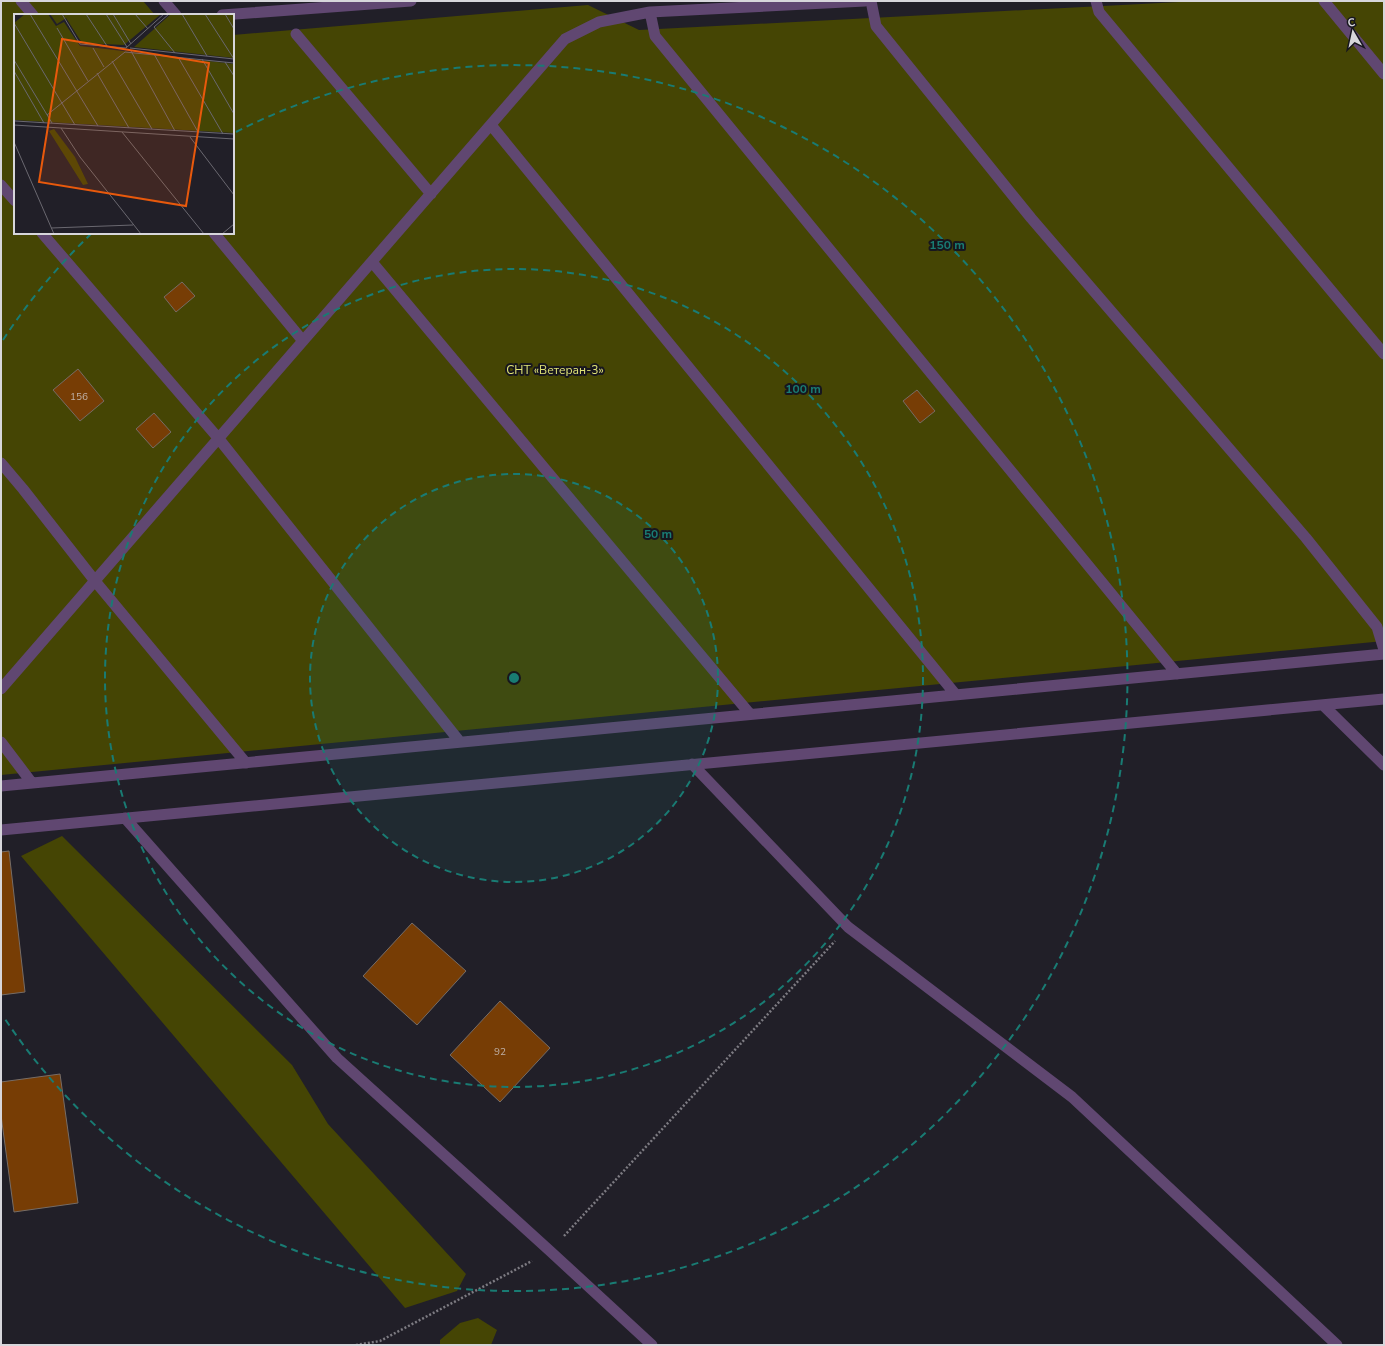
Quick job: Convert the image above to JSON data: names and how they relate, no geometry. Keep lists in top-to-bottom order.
{
  "parks": ["СНТ «Ветеран-3»"],
  "house_numbers": ["156", "92"],
  "north": "top",
  "rings": ["150 m", "100 m", "50 m"]
}
